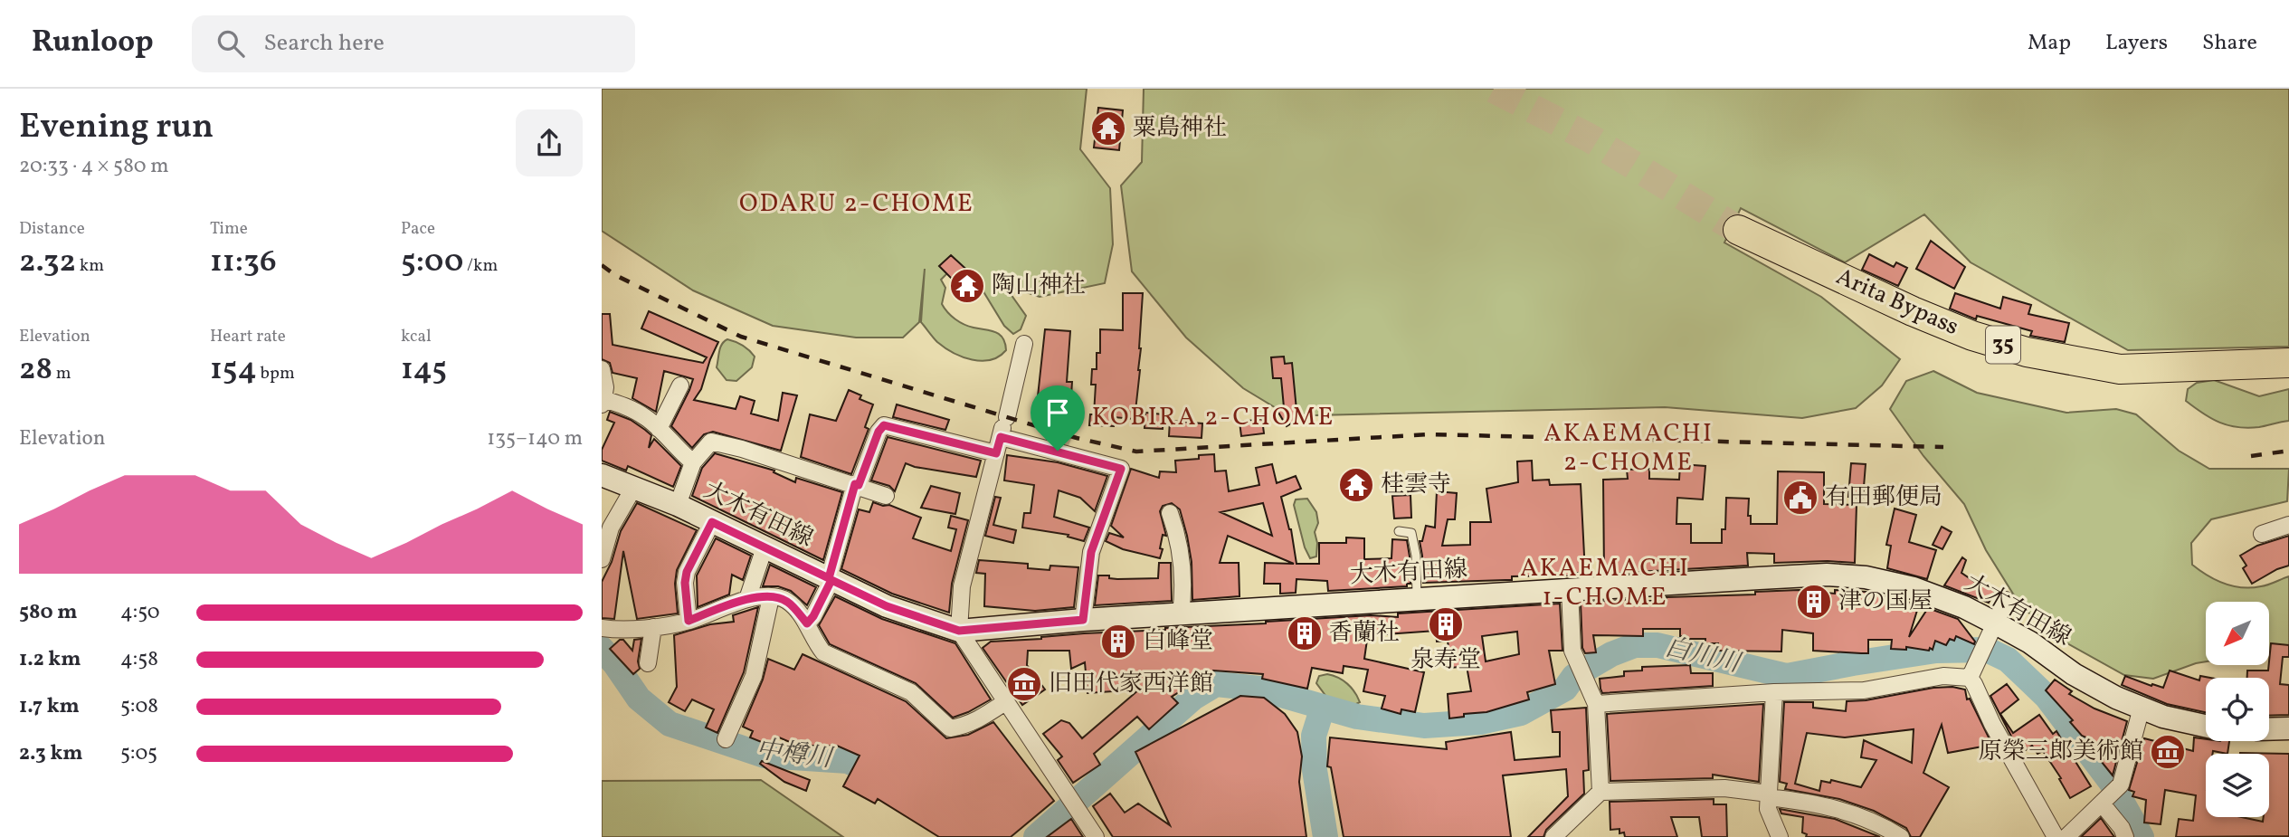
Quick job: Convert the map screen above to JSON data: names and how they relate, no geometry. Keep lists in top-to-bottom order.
{
  "streets": {
    "highway": ["Arita Bypass", "35"],
    "main road": ["大木有田線"]
  },
  "districts": [
    "ODARU 2-CHOME",
    "KOBIRA 2-CHOME",
    "AKAEMACHI 2-CHOME",
    "AKAEMACHI 1-CHOME"
  ],
  "water": ["白川川", "中樽川"],
  "places": {
    "temple": ["粟島神社", "陶山神社", "桂雲寺"],
    "public building": ["有田郵便局"],
    "building": [
      "津の国屋",
      "泉寿堂",
      "香蘭社",
      "白峰堂"
    ],
    "museum": ["旧田代家西洋館", "原榮三郎美術館"]
  },
  "north": "bottom left",
  "page": {
    "header": "Runloop",
    "search": "Search here",
    "nav": ["Map", "Layers", "Share"],
    "heading": ["Evening run", "20:33 · 4 × 580 m"],
    "stats": [
      ["Distance", "2.32 km"],
      ["Time", "11:36"],
      ["Pace", "5:00 /km"],
      ["Elevation", "28 m"],
      ["Heart rate", "154 bpm"],
      ["kcal", "145"]
    ],
    "chart": ["Elevation", "135–140 m"],
    "list": [
      {
        "name": "580 m",
        "note": "4:50"
      },
      {
        "name": "1.2 km",
        "note": "4:58"
      },
      {
        "name": "1.7 km",
        "note": "5:08"
      },
      {
        "name": "2.3 km",
        "note": "5:05"
      }
    ]
  }
}
